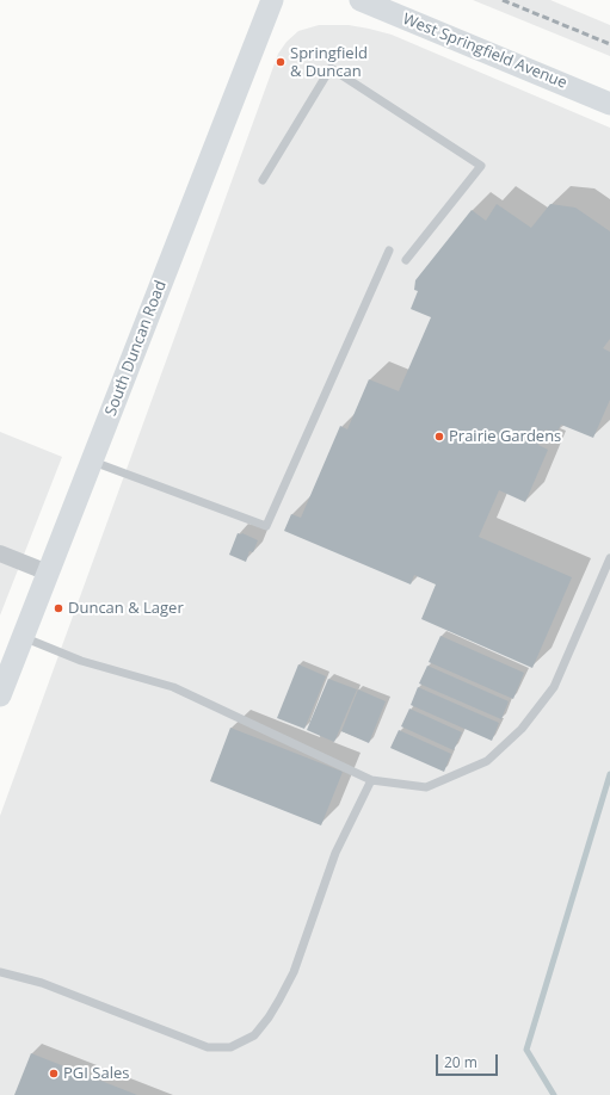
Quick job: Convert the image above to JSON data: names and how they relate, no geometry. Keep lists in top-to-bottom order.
{
  "streets": {
    "main road": ["West Springfield Avenue", "South Duncan Road"]
  },
  "places": [
    "Springfield & Duncan",
    "Prairie Gardens",
    "Duncan & Lager",
    "PGI Sales"
  ],
  "scale_bar": "20 m"
}
